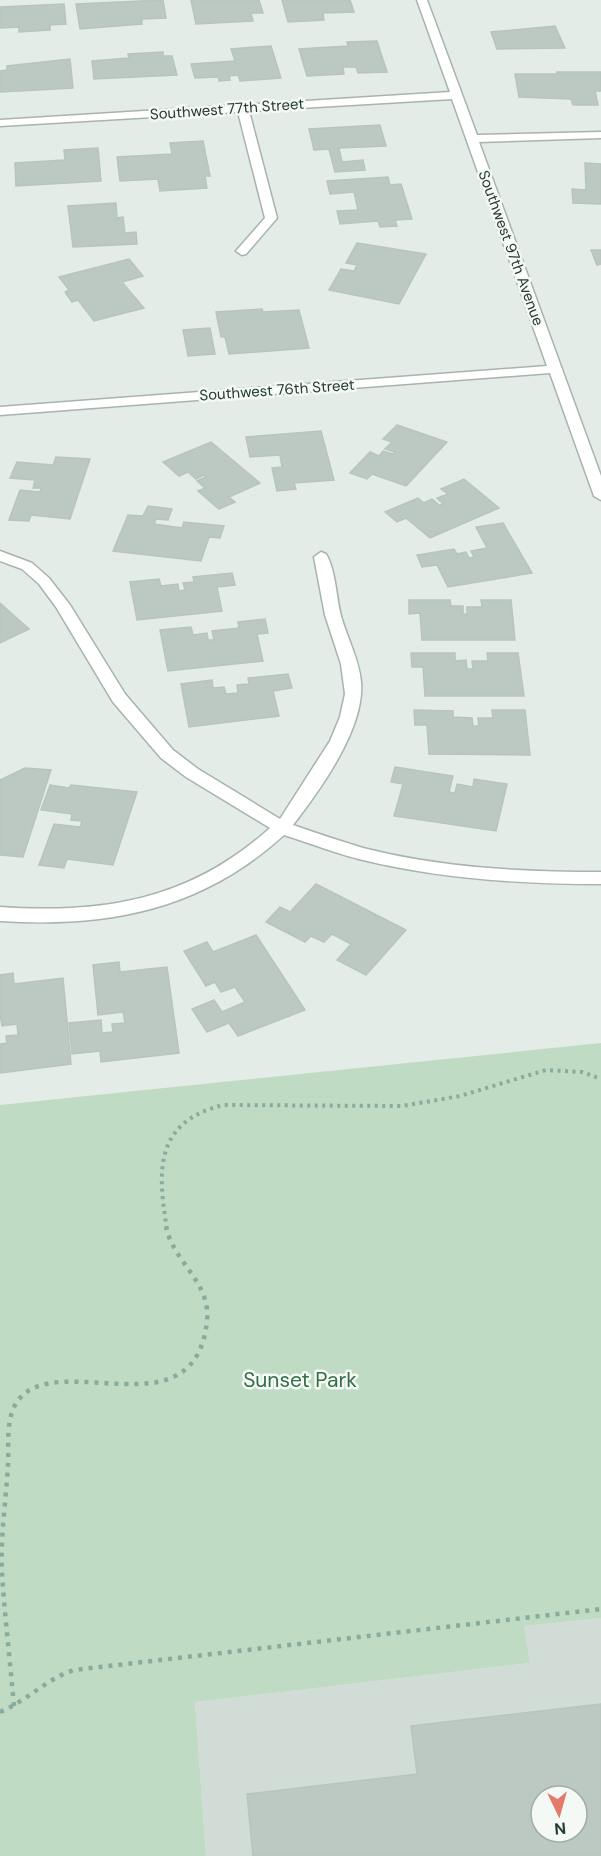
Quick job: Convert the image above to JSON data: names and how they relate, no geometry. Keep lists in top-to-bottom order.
{
  "streets": {
    "street": ["Southwest 77th Street", "Southwest 97th Avenue", "Southwest 76th Street"]
  },
  "crossings": [
    ["Southwest 77th Street", "Southwest 97th Avenue"],
    ["Southwest 97th Avenue", "Southwest 76th Street"]
  ],
  "parks": ["Sunset Park"],
  "north": "bottom"
}
